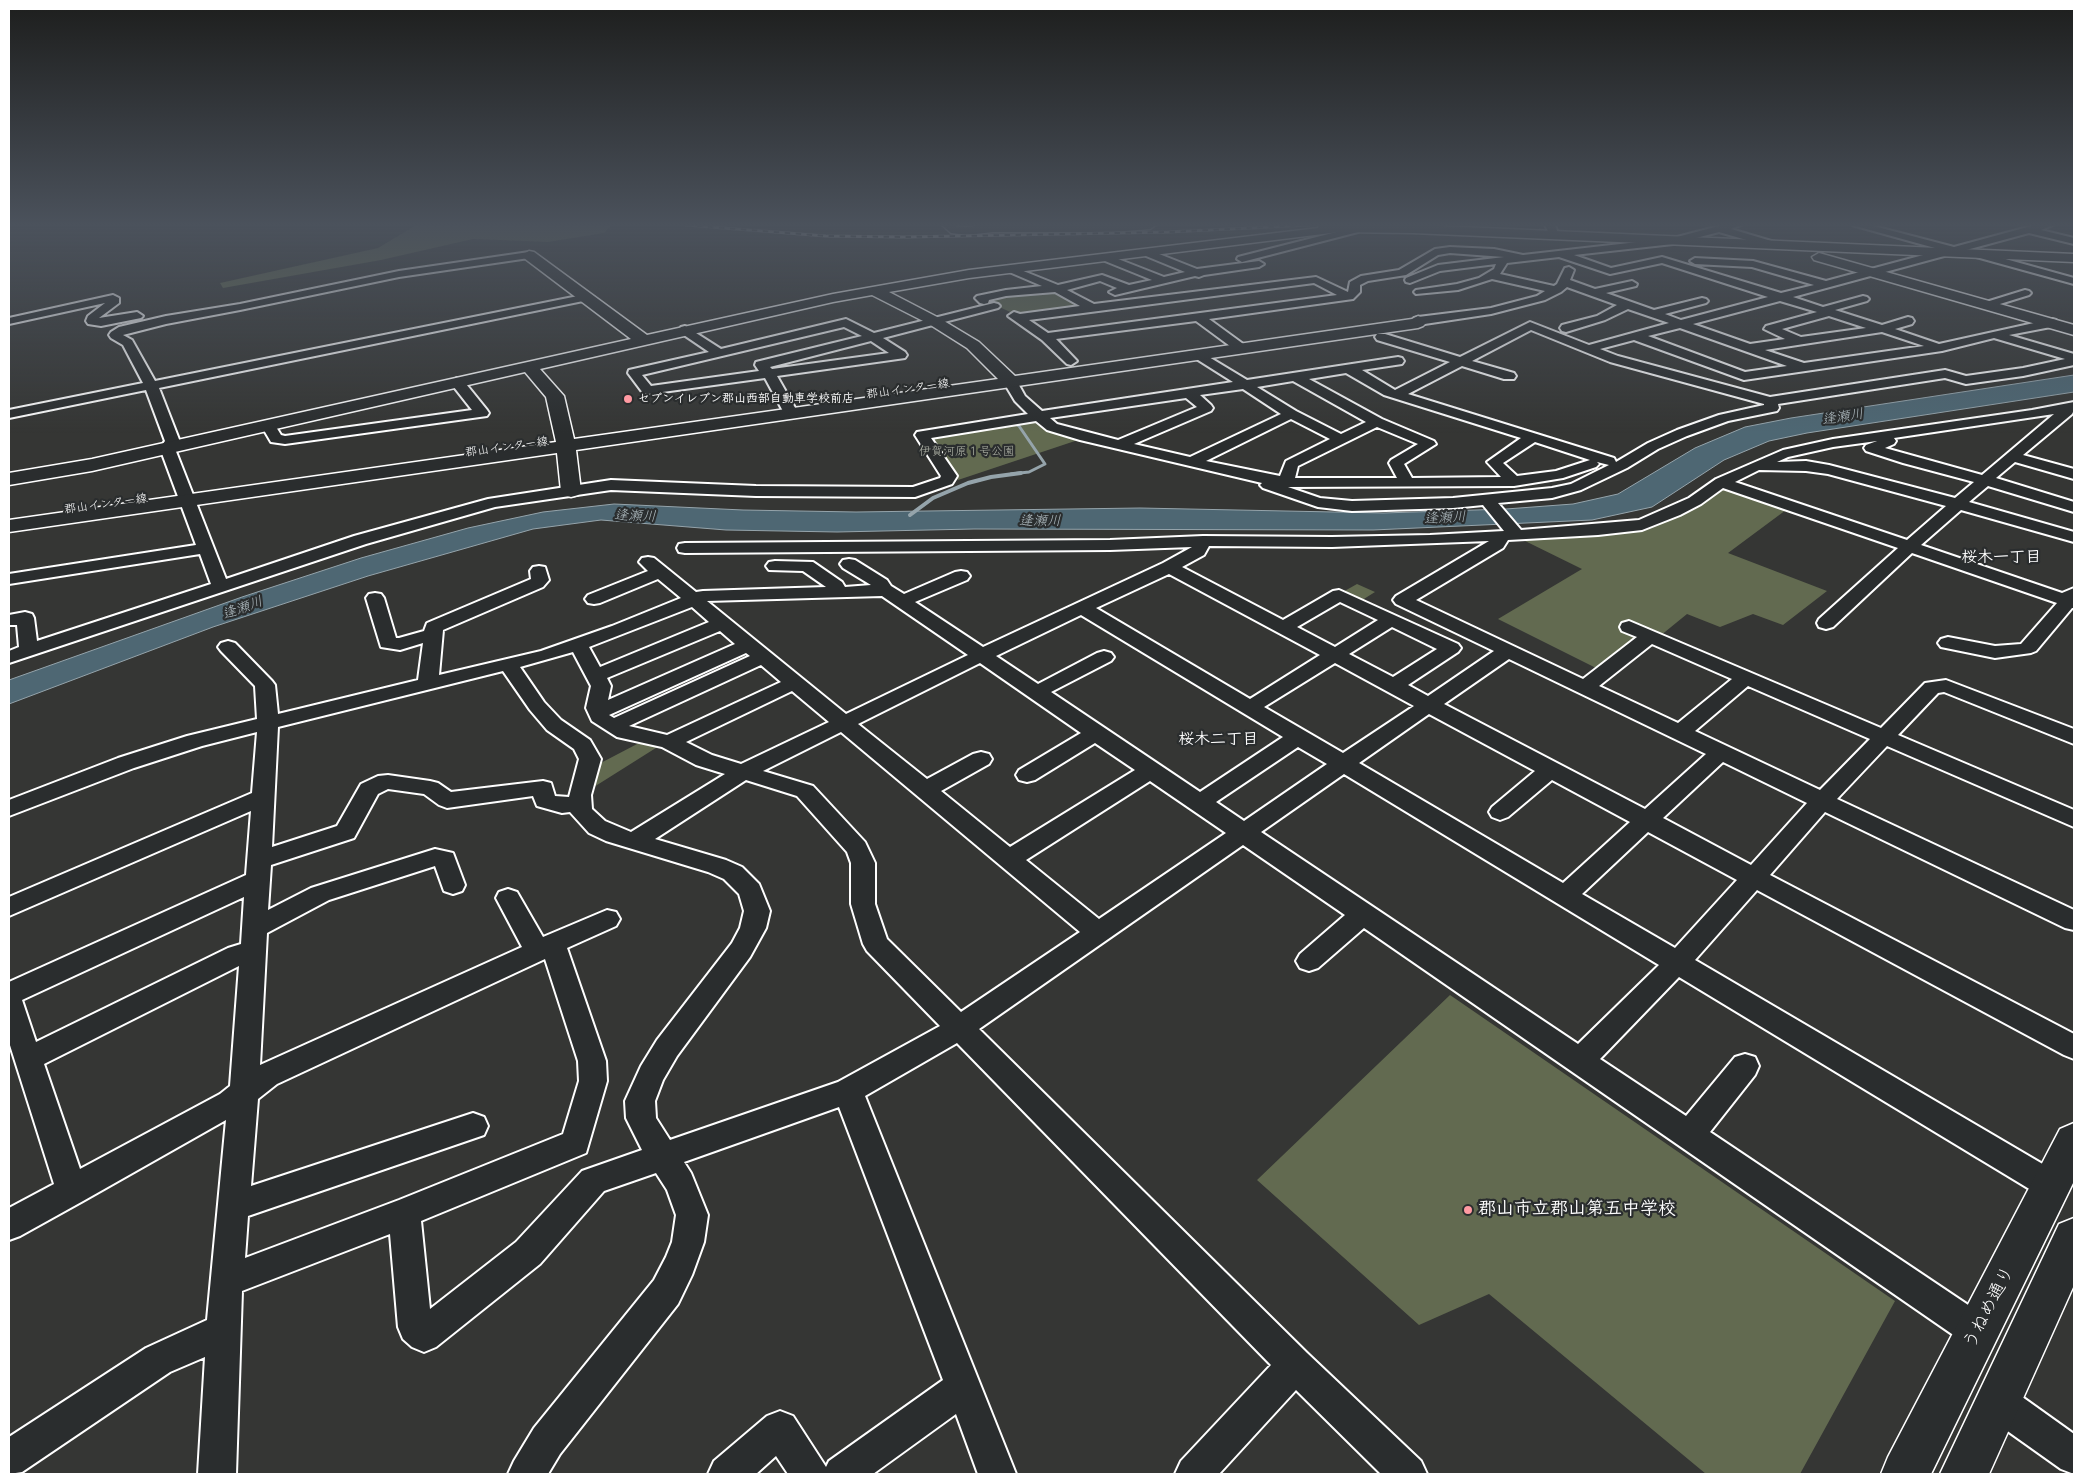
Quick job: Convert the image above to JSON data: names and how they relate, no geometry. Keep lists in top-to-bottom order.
{
  "streets": {
    "street": ["郡山インター線", "うねめ通り"]
  },
  "districts": ["桜木一丁目", "桜木二丁目"],
  "water": ["逢瀬川"],
  "parks": ["伊賀河原１号公園"],
  "places": ["セブンイレブン郡山西部自動車学校前店", "郡山市立郡山第五中学校"]
}
